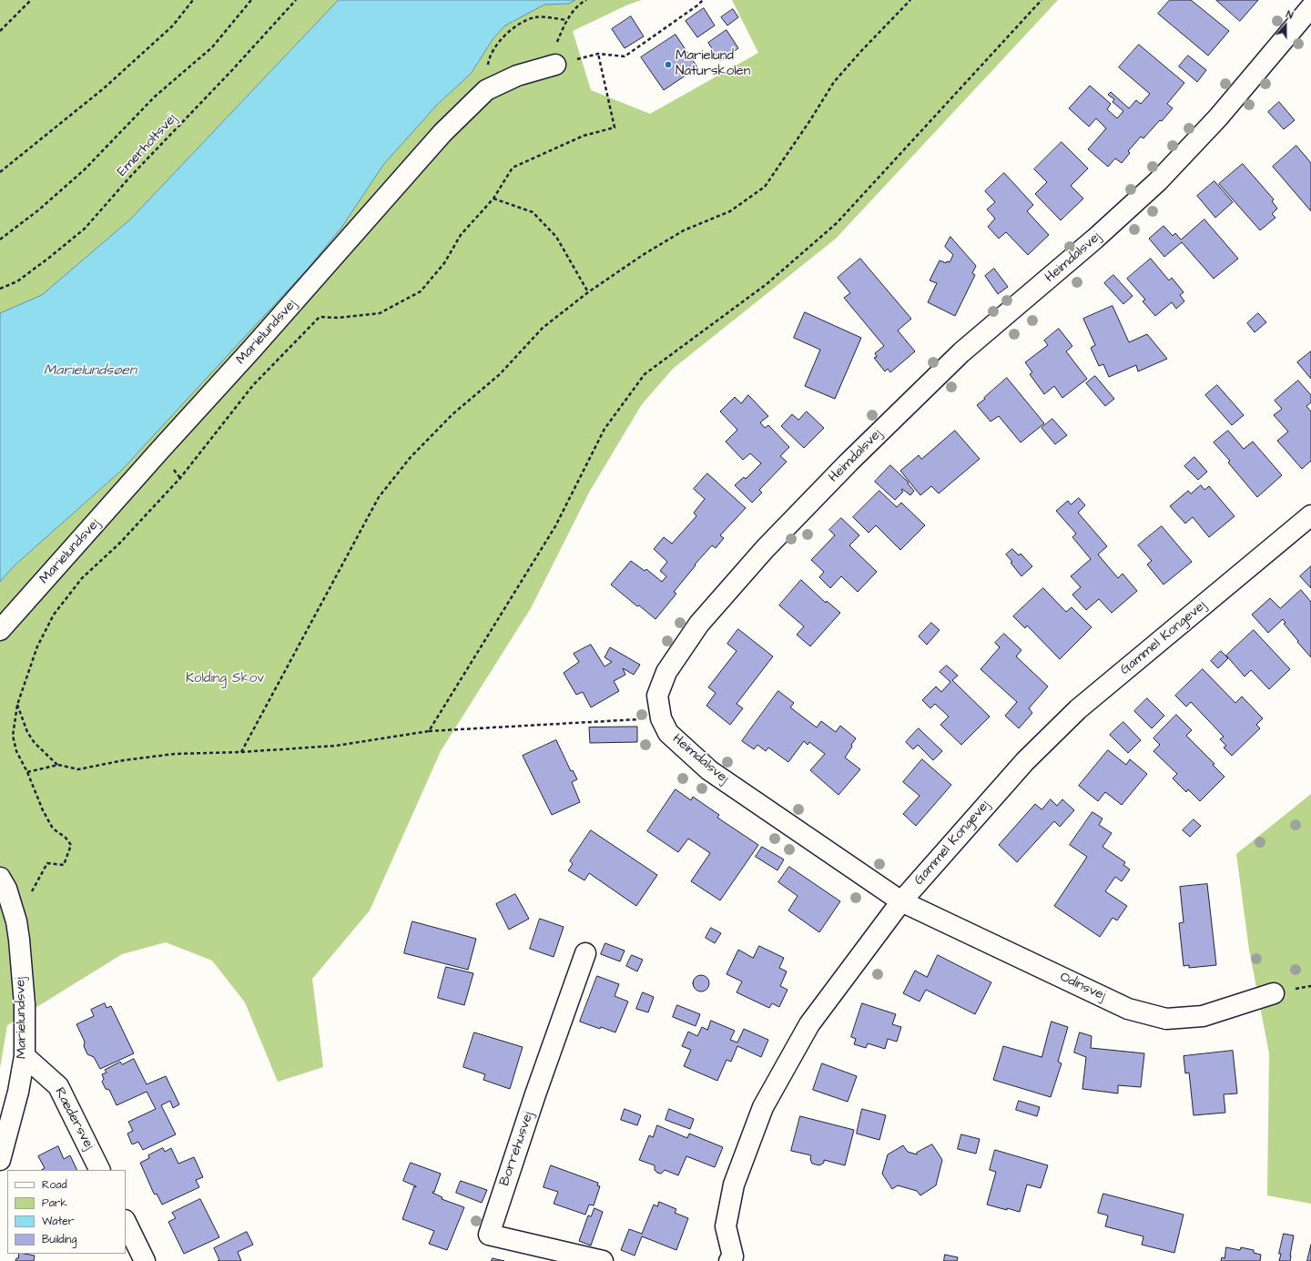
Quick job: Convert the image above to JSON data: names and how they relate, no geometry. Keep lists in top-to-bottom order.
{
  "streets": {
    "street": [
      "Heimdalsvej",
      "Marielundsvej",
      "Gammel Kongevej",
      "Odinsvej",
      "Rædersvej",
      "Borrehusvej"
    ],
    "path": ["Emerholtsvej"]
  },
  "crossings": [
    ["Heimdalsvej", "Gammel Kongevej"],
    ["Heimdalsvej", "Odinsvej"],
    ["Marielundsvej", "Rædersvej"],
    ["Gammel Kongevej", "Odinsvej"]
  ],
  "water": ["Marielundsøen"],
  "parks": ["Kolding Skov"],
  "places": ["Marielund Naturskolen"],
  "legend": [
    "Road",
    "Park",
    "Water",
    "Building"
  ],
  "north": "top"
}
